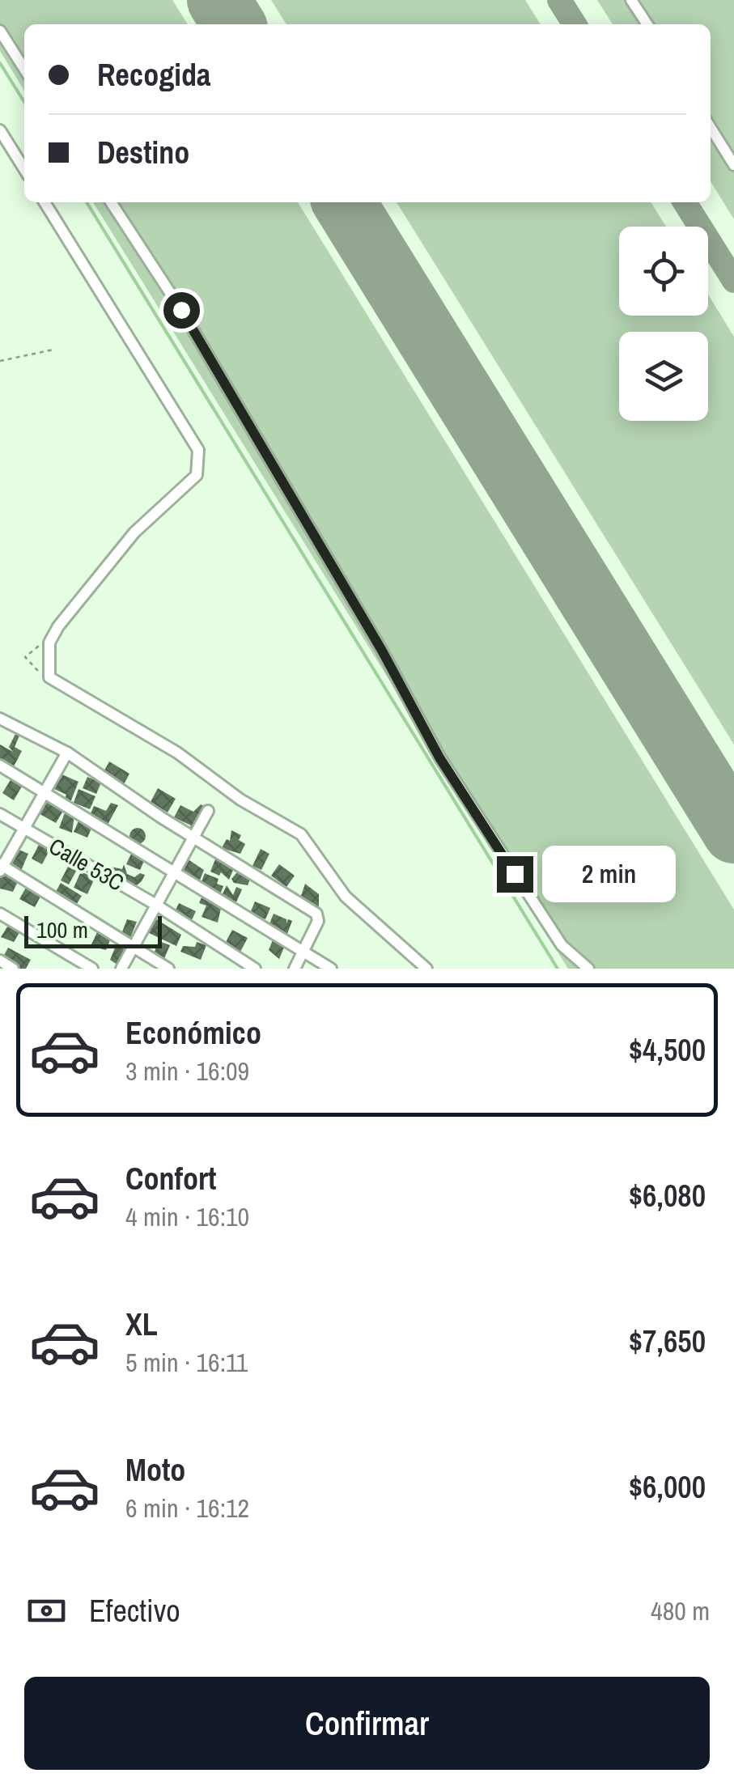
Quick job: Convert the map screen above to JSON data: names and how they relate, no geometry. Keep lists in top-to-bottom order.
{
  "streets": {
    "street": ["Calle 53C"]
  },
  "scale_bar": "100 m",
  "page": {
    "banner": ["Recogida", "Destino"],
    "bubble": "2 min",
    "scale": "100 m",
    "list": [
      {
        "name": "Económico",
        "note": "3 min · 16:09",
        "value": "$4,500"
      },
      {
        "name": "Confort",
        "note": "4 min · 16:10",
        "value": "$6,080"
      },
      {
        "name": "XL",
        "note": "5 min · 16:11",
        "value": "$7,650"
      },
      {
        "name": "Moto",
        "note": "6 min · 16:12",
        "value": "$6,000"
      }
    ],
    "pay": ["Efectivo", "480 m"],
    "buttons": "Confirmar"
  }
}
